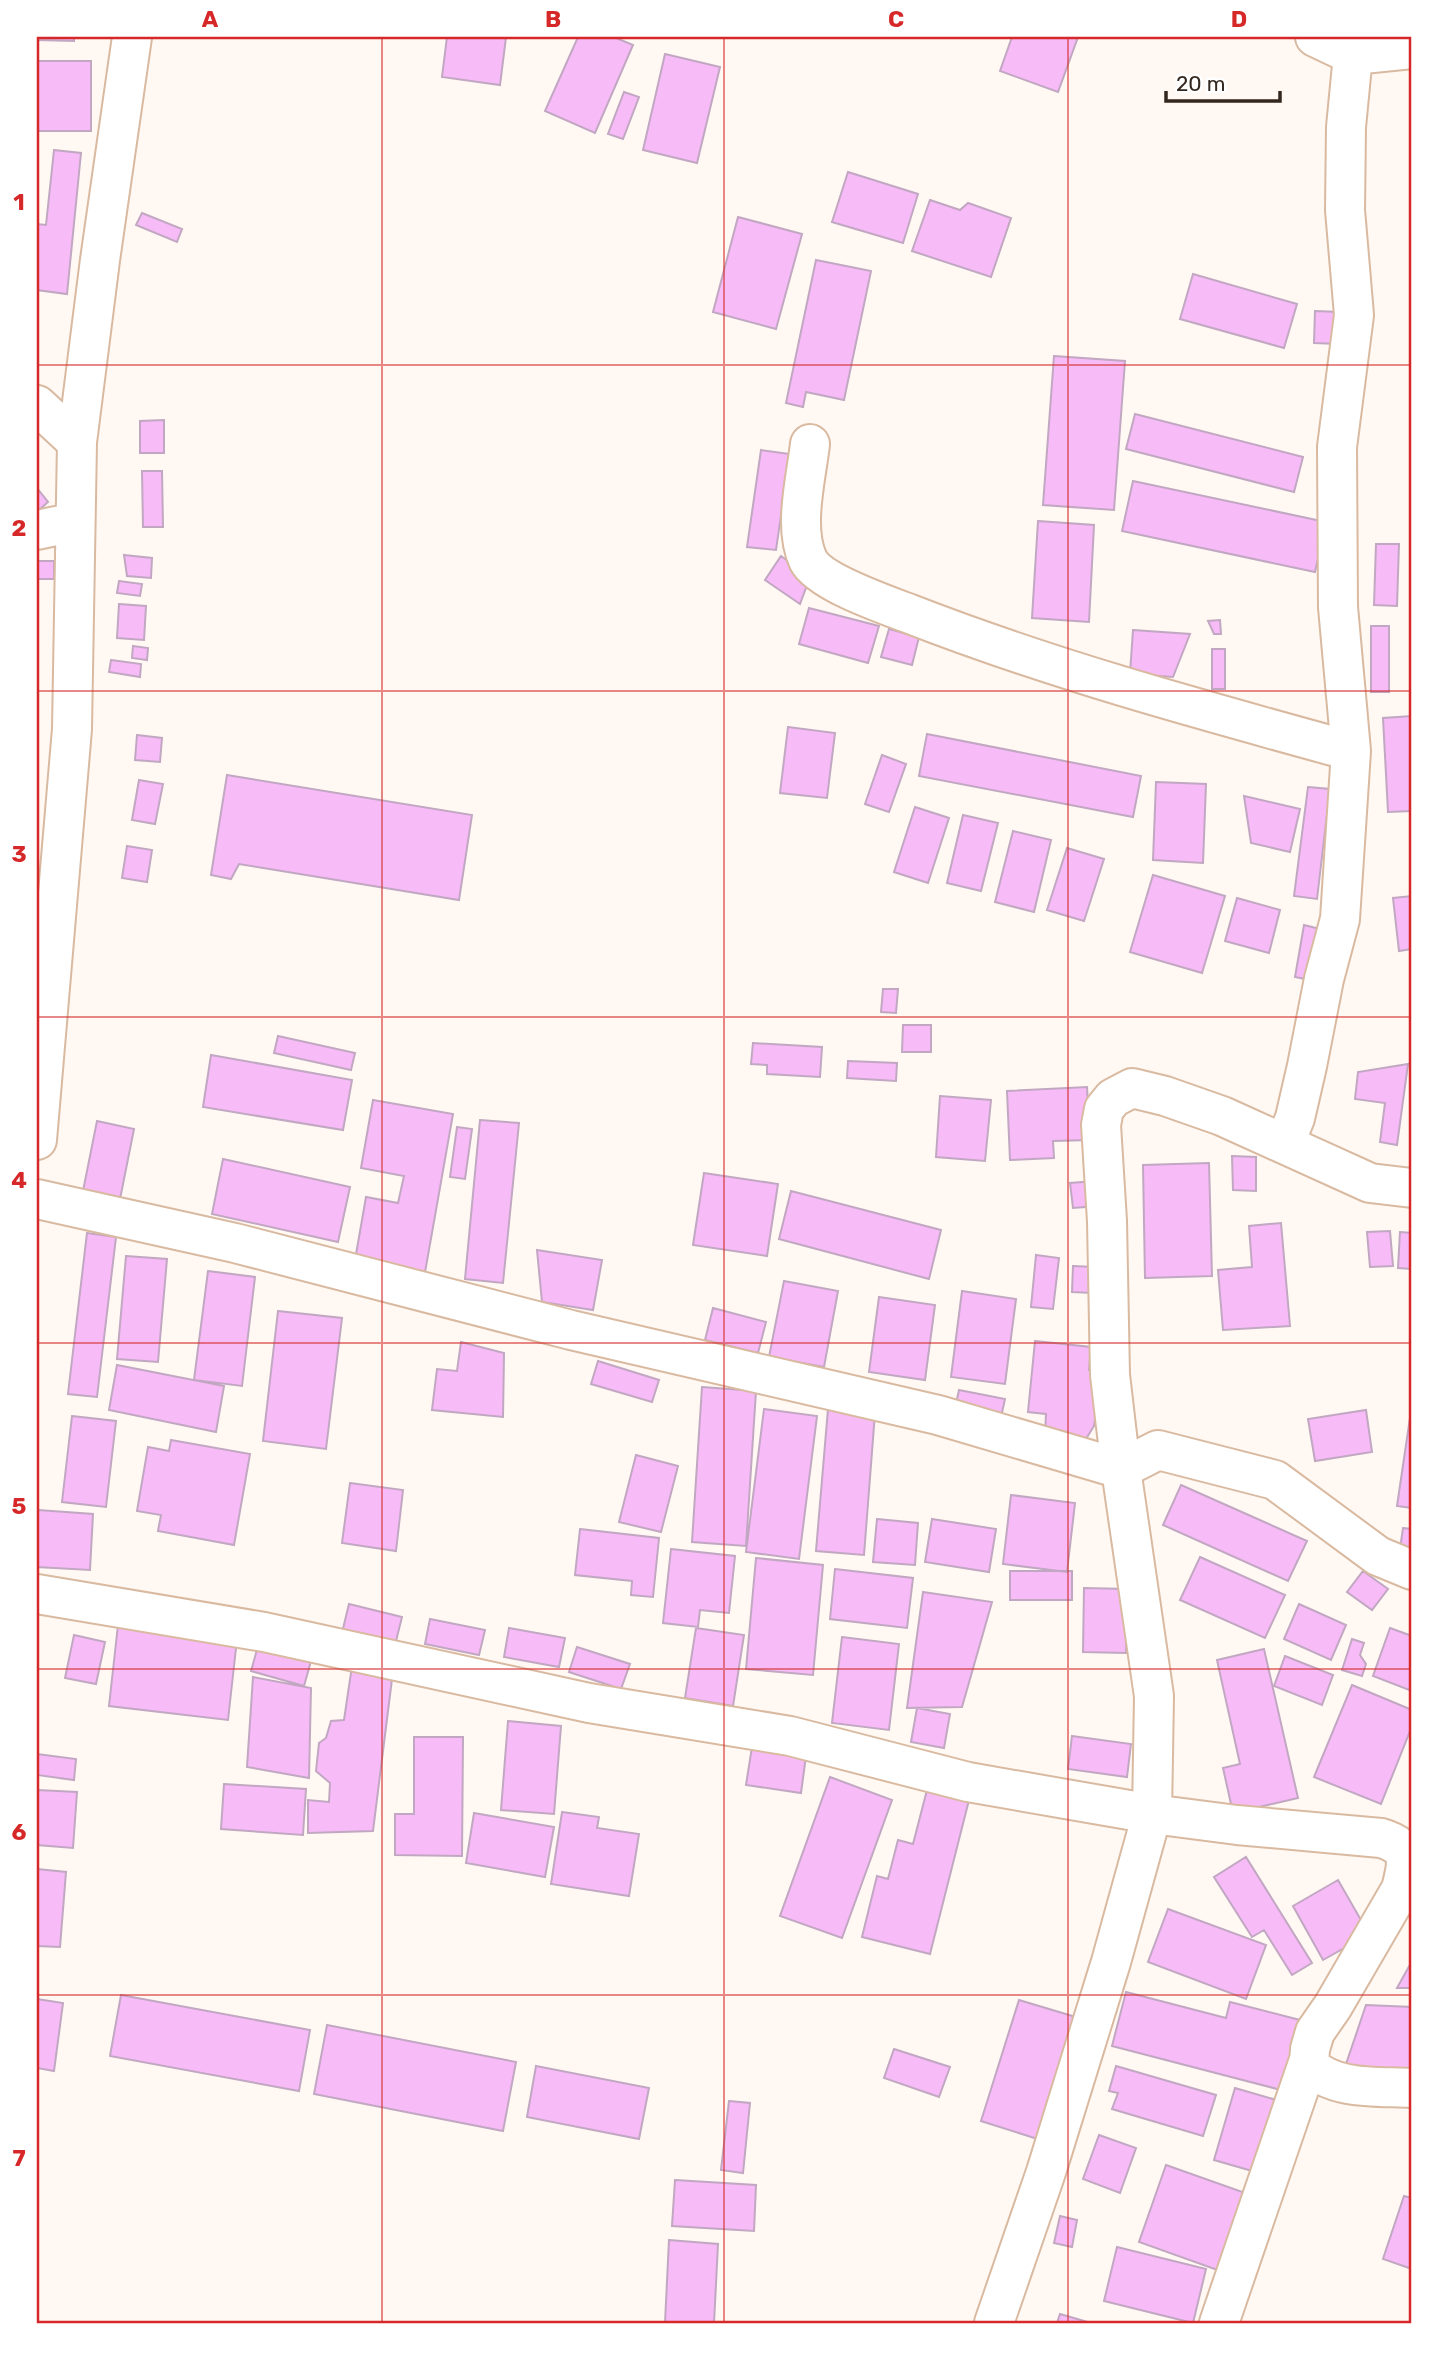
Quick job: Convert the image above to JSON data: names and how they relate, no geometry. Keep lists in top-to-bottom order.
{
  "scale_bar": "20 m",
  "grid": {
    "columns": [
      "A",
      "B",
      "C",
      "D"
    ],
    "rows": [
      "1",
      "2",
      "3",
      "4",
      "5",
      "6",
      "7"
    ]
  }
}
